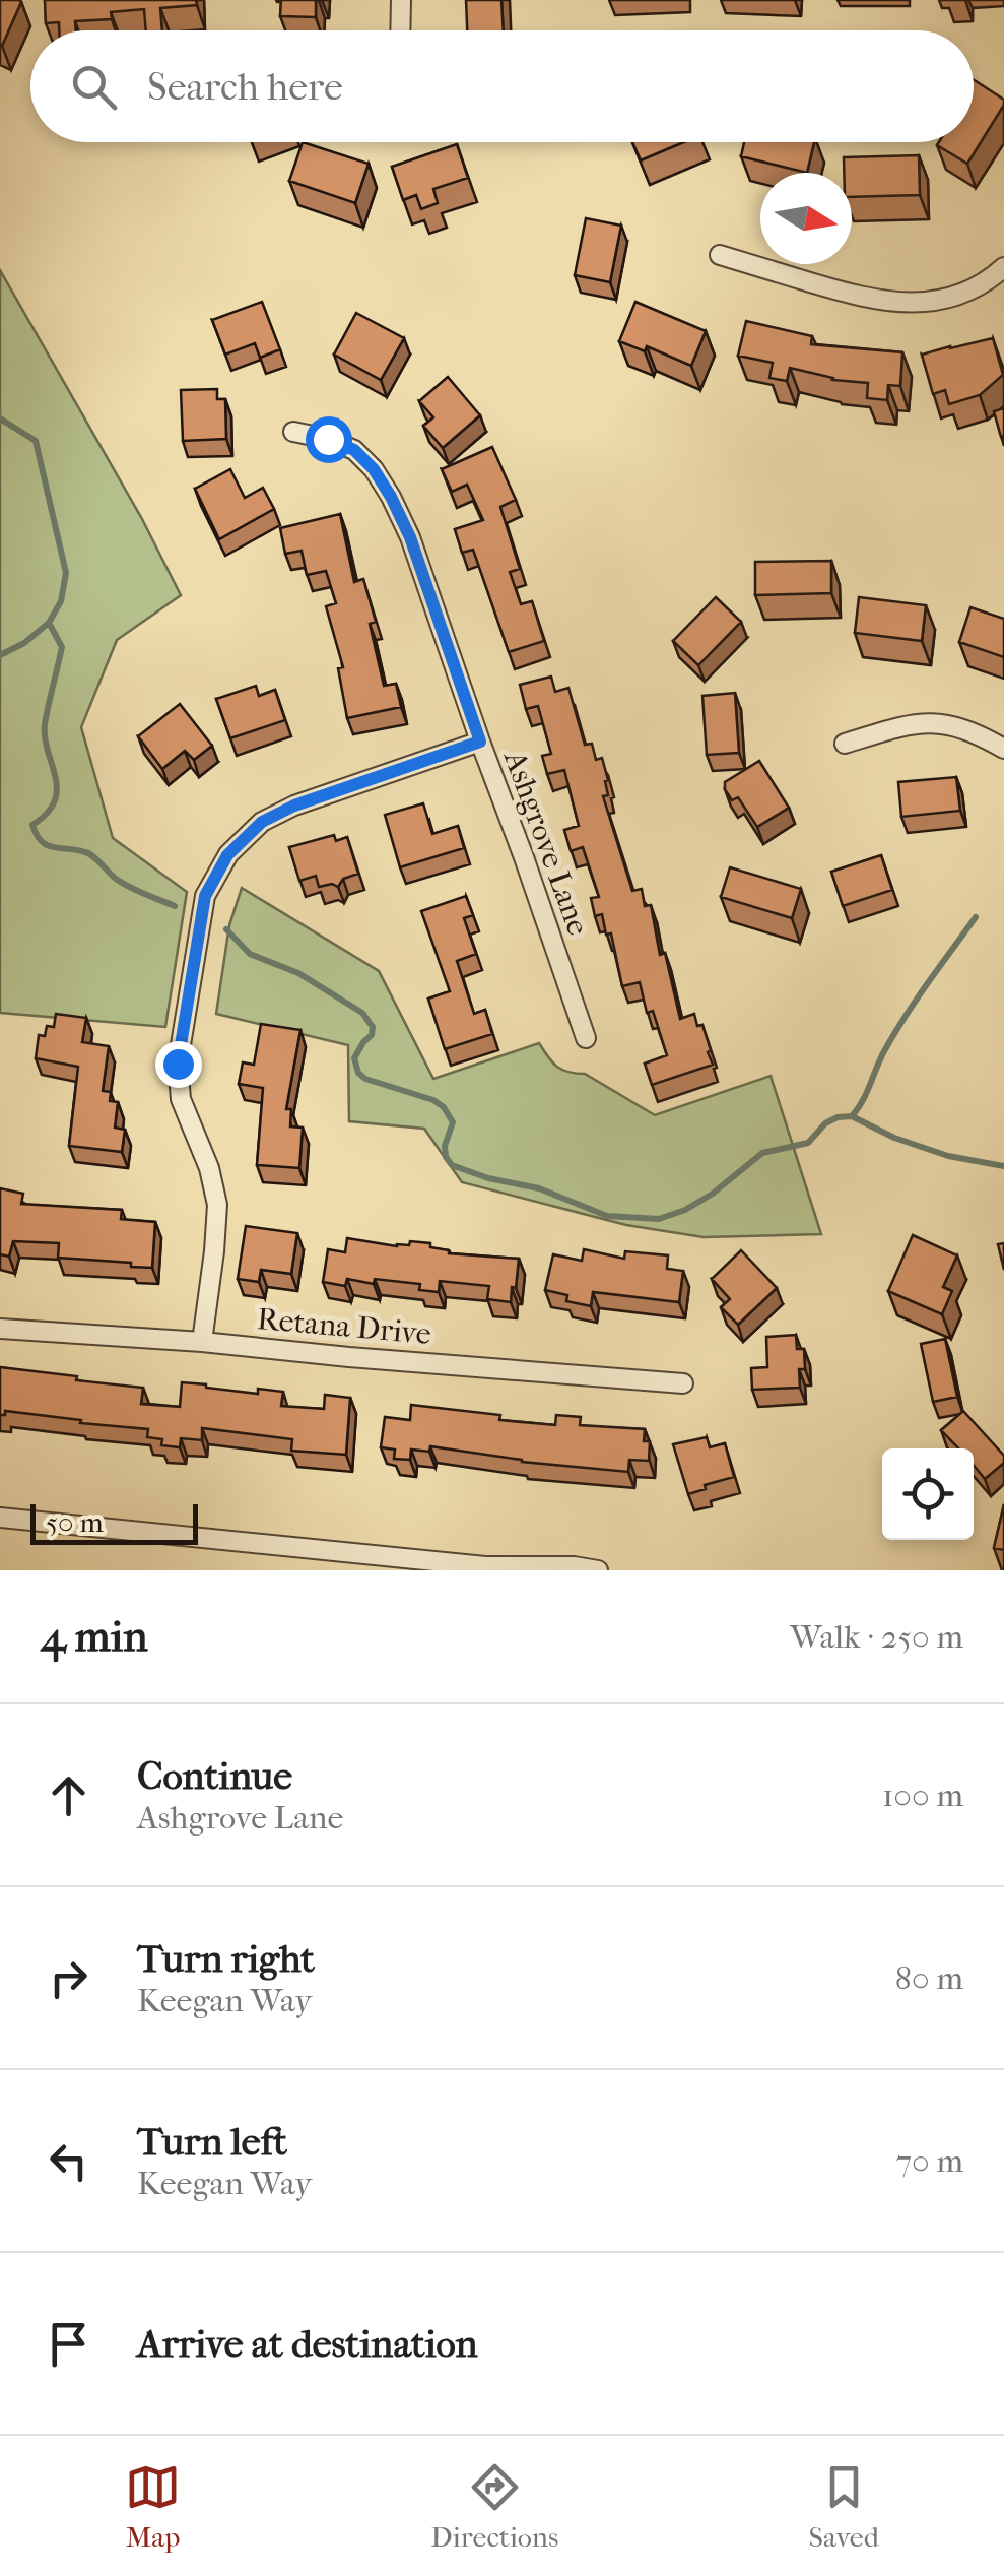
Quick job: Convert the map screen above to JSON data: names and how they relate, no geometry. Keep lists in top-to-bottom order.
{
  "streets": {
    "street": ["Ashgrove Lane", "Retana Drive"]
  },
  "scale_bar": "50 m",
  "north": "right",
  "page": {
    "search": "Search here",
    "scale": "50 m",
    "heading": ["4 min", "Walk · 250 m"],
    "list": [
      ["Continue", "Ashgrove Lane", "100 m"],
      ["Turn right", "Keegan Way", "80 m"],
      ["Turn left", "Keegan Way", "70 m"],
      "Arrive at destination"
    ],
    "nav": ["Map", "Directions", "Saved"]
  }
}
